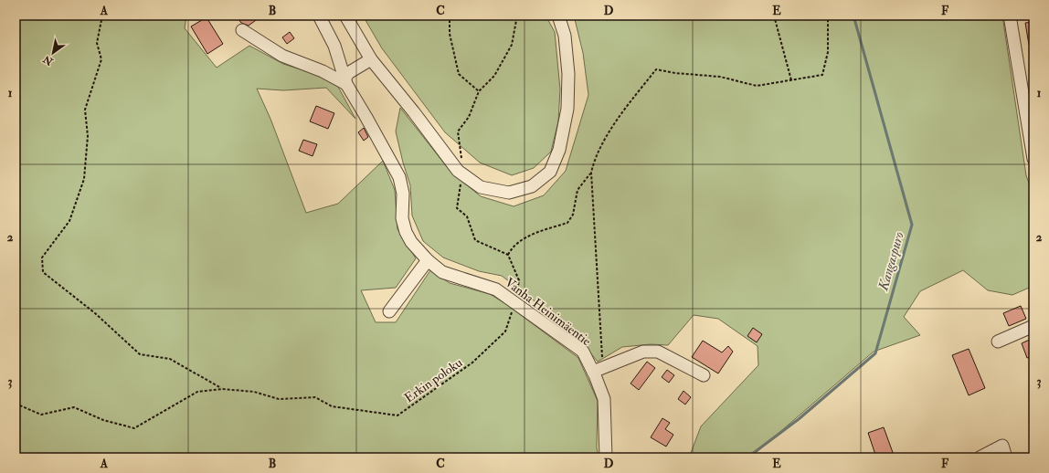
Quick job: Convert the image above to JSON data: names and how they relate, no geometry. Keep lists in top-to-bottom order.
{
  "streets": {
    "street": ["Vanha Heinimäentie"],
    "path": ["Erkin poloku"]
  },
  "crossings": [
    ["Vanha Heinimäentie", "Erkin poloku"]
  ],
  "water": ["Kangaspuro"],
  "north": "bottom left",
  "grid": {
    "columns": [
      "A",
      "B",
      "C",
      "D",
      "E",
      "F"
    ],
    "rows": ["1", "2", "3"]
  }
}
